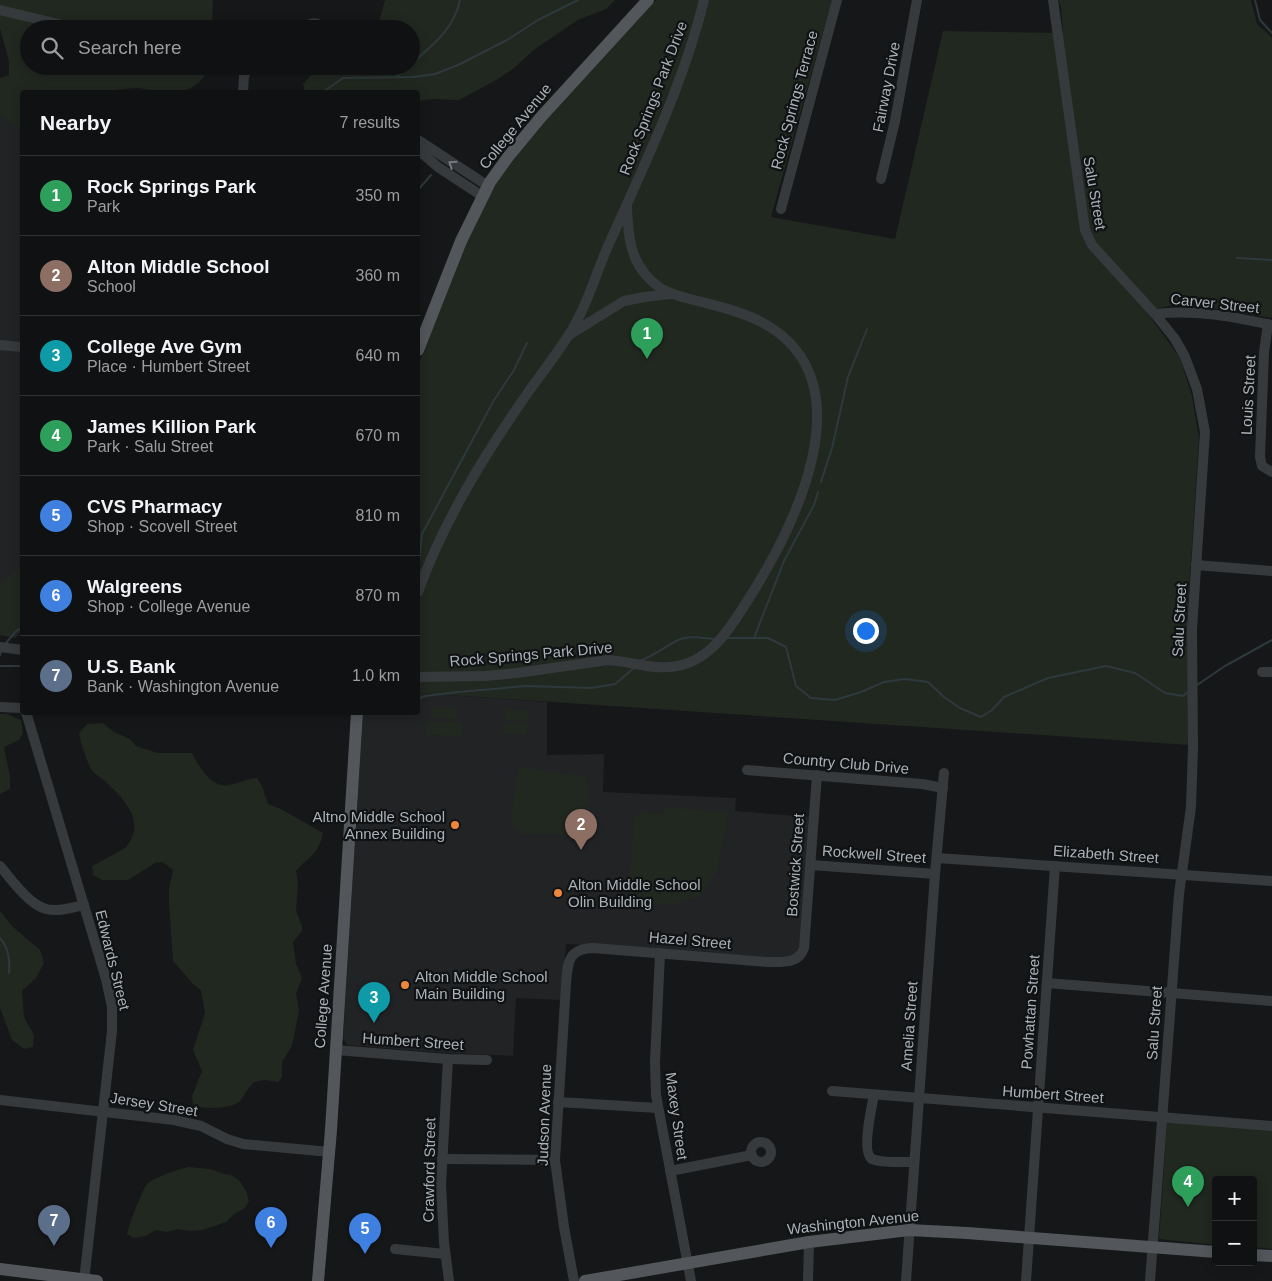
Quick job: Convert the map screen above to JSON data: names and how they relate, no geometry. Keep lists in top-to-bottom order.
{
  "streets": {
    "main road": ["College Avenue", "Washington Avenue"],
    "street": [
      "Fairway Drive",
      "Rock Springs Park Drive",
      "Rock Springs Terrace",
      "Salu Street",
      "Carver Street",
      "Louis Street",
      "Country Club Drive",
      "Rockwell Street",
      "Elizabeth Street",
      "Bostwick Street",
      "Hazel Street",
      "Edwards Street",
      "Powhattan Street",
      "Amelia Street",
      "Humbert Street",
      "Jersey Street",
      "Judson Avenue",
      "Maxey Street",
      "Crawford Street"
    ]
  },
  "crossings": [
    ["College Avenue", "Humbert Street"],
    ["College Avenue", "Jersey Street"],
    ["Salu Street", "Carver Street"],
    ["Salu Street", "Elizabeth Street"],
    ["Salu Street", "Humbert Street"],
    ["Salu Street", "Washington Avenue"],
    ["Carver Street", "Louis Street"],
    ["Country Club Drive", "Bostwick Street"],
    ["Country Club Drive", "Amelia Street"],
    ["Rockwell Street", "Bostwick Street"],
    ["Rockwell Street", "Amelia Street"],
    ["Elizabeth Street", "Powhattan Street"],
    ["Elizabeth Street", "Amelia Street"],
    ["Bostwick Street", "Hazel Street"],
    ["Hazel Street", "Judson Avenue"],
    ["Hazel Street", "Maxey Street"],
    ["Edwards Street", "Jersey Street"],
    ["Powhattan Street", "Humbert Street"],
    ["Powhattan Street", "Washington Avenue"],
    ["Amelia Street", "Humbert Street"],
    ["Amelia Street", "Washington Avenue"],
    ["Humbert Street", "Crawford Street"],
    ["Maxey Street", "Washington Avenue"]
  ],
  "places": ["Altno Middle School Annex Building", "Alton Middle School Olin Building", "Alton Middle School Main Building"],
  "page": {
    "search": "Search here",
    "heading": ["Nearby", "7 results"],
    "list": [
      {
        "mark": "1",
        "name": "Rock Springs Park",
        "note": "Park",
        "value": "350 m"
      },
      {
        "mark": "2",
        "name": "Alton Middle School",
        "note": "School",
        "value": "360 m"
      },
      {
        "mark": "3",
        "name": "College Ave Gym",
        "note": "Place · Humbert Street",
        "value": "640 m"
      },
      {
        "mark": "4",
        "name": "James Killion Park",
        "note": "Park · Salu Street",
        "value": "670 m"
      },
      {
        "mark": "5",
        "name": "CVS Pharmacy",
        "note": "Shop · Scovell Street",
        "value": "810 m"
      },
      {
        "mark": "6",
        "name": "Walgreens",
        "note": "Shop · College Avenue",
        "value": "870 m"
      },
      {
        "mark": "7",
        "name": "U.S. Bank",
        "note": "Bank · Washington Avenue",
        "value": "1.0 km"
      }
    ],
    "pins": [
      "1",
      "2",
      "3",
      "4",
      "7",
      "6",
      "5"
    ],
    "map_buttons": ["+", "−"]
  }
}
